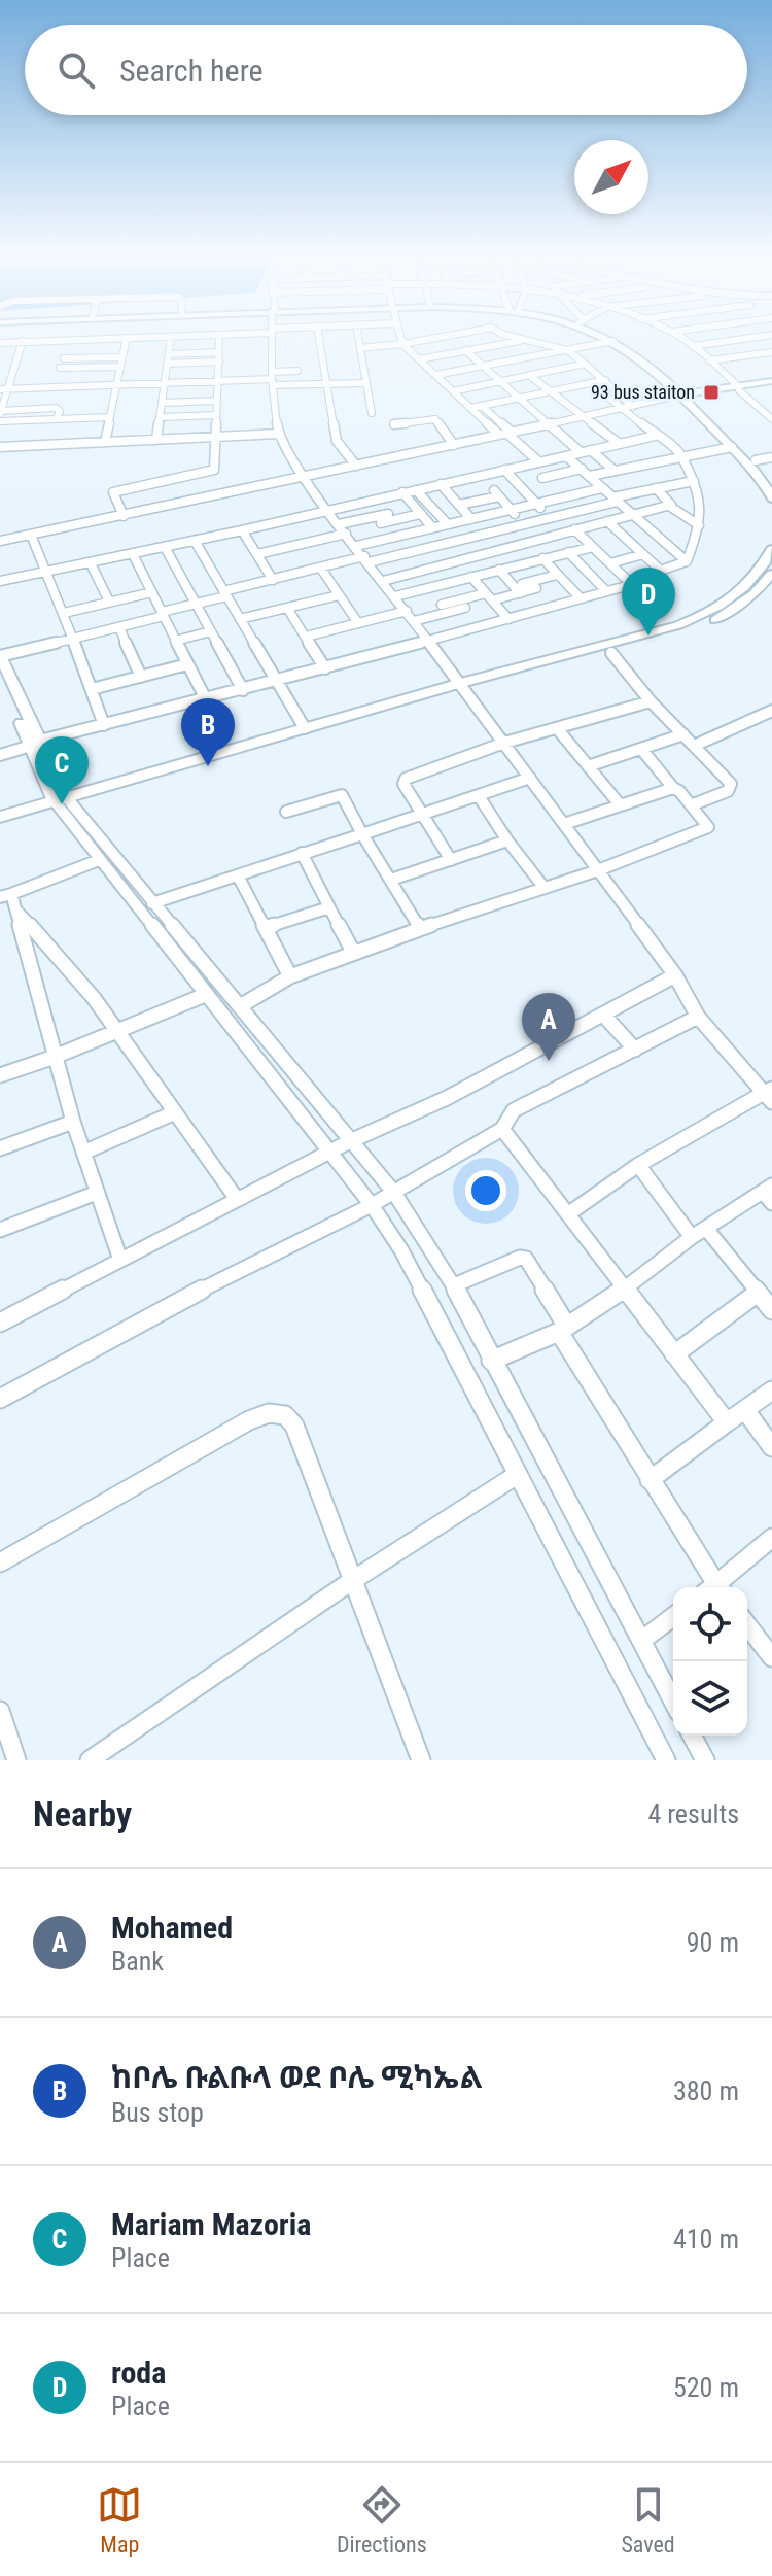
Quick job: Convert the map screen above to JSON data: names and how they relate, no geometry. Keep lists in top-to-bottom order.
{
  "places": {
    "transit": ["93 bus staiton"]
  },
  "north": "top right",
  "page": {
    "search": "Search here",
    "pins": [
      "D",
      "B",
      "C",
      "A"
    ],
    "heading": ["Nearby", "4 results"],
    "list": [
      {
        "mark": "A",
        "name": "Mohamed",
        "note": "Bank",
        "value": "90 m"
      },
      {
        "mark": "B",
        "name": "ከቦሌ ቡልቡላ ወደ ቦሌ ሚካኤል",
        "note": "Bus stop",
        "value": "380 m"
      },
      {
        "mark": "C",
        "name": "Mariam Mazoria",
        "note": "Place",
        "value": "410 m"
      },
      {
        "mark": "D",
        "name": "roda",
        "note": "Place",
        "value": "520 m"
      }
    ],
    "nav": ["Map", "Directions", "Saved"]
  }
}
